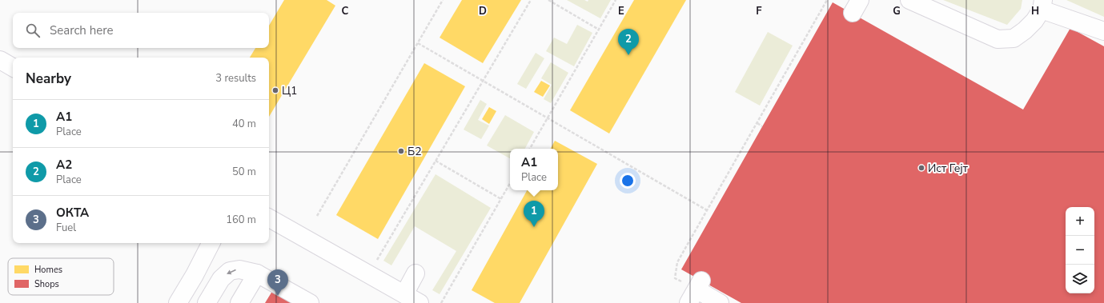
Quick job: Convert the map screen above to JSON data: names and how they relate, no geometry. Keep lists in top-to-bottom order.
{
  "places": ["Ц1", "Б2", "Ист Гејт"],
  "legend": ["Homes", "Shops"],
  "page": {
    "search": "Search here",
    "pins": ["2", "1", "3"],
    "heading": ["Nearby", "3 results"],
    "list": [
      {
        "mark": "1",
        "name": "А1",
        "note": "Place",
        "value": "40 m"
      },
      {
        "mark": "2",
        "name": "А2",
        "note": "Place",
        "value": "50 m"
      },
      {
        "mark": "3",
        "name": "ОКТА",
        "note": "Fuel",
        "value": "160 m"
      }
    ],
    "popup": ["А1", "Place"],
    "map_buttons": ["+", "−"]
  },
  "grid": {
    "columns": [
      "C",
      "D",
      "E",
      "F",
      "G",
      "H"
    ]
  }
}
